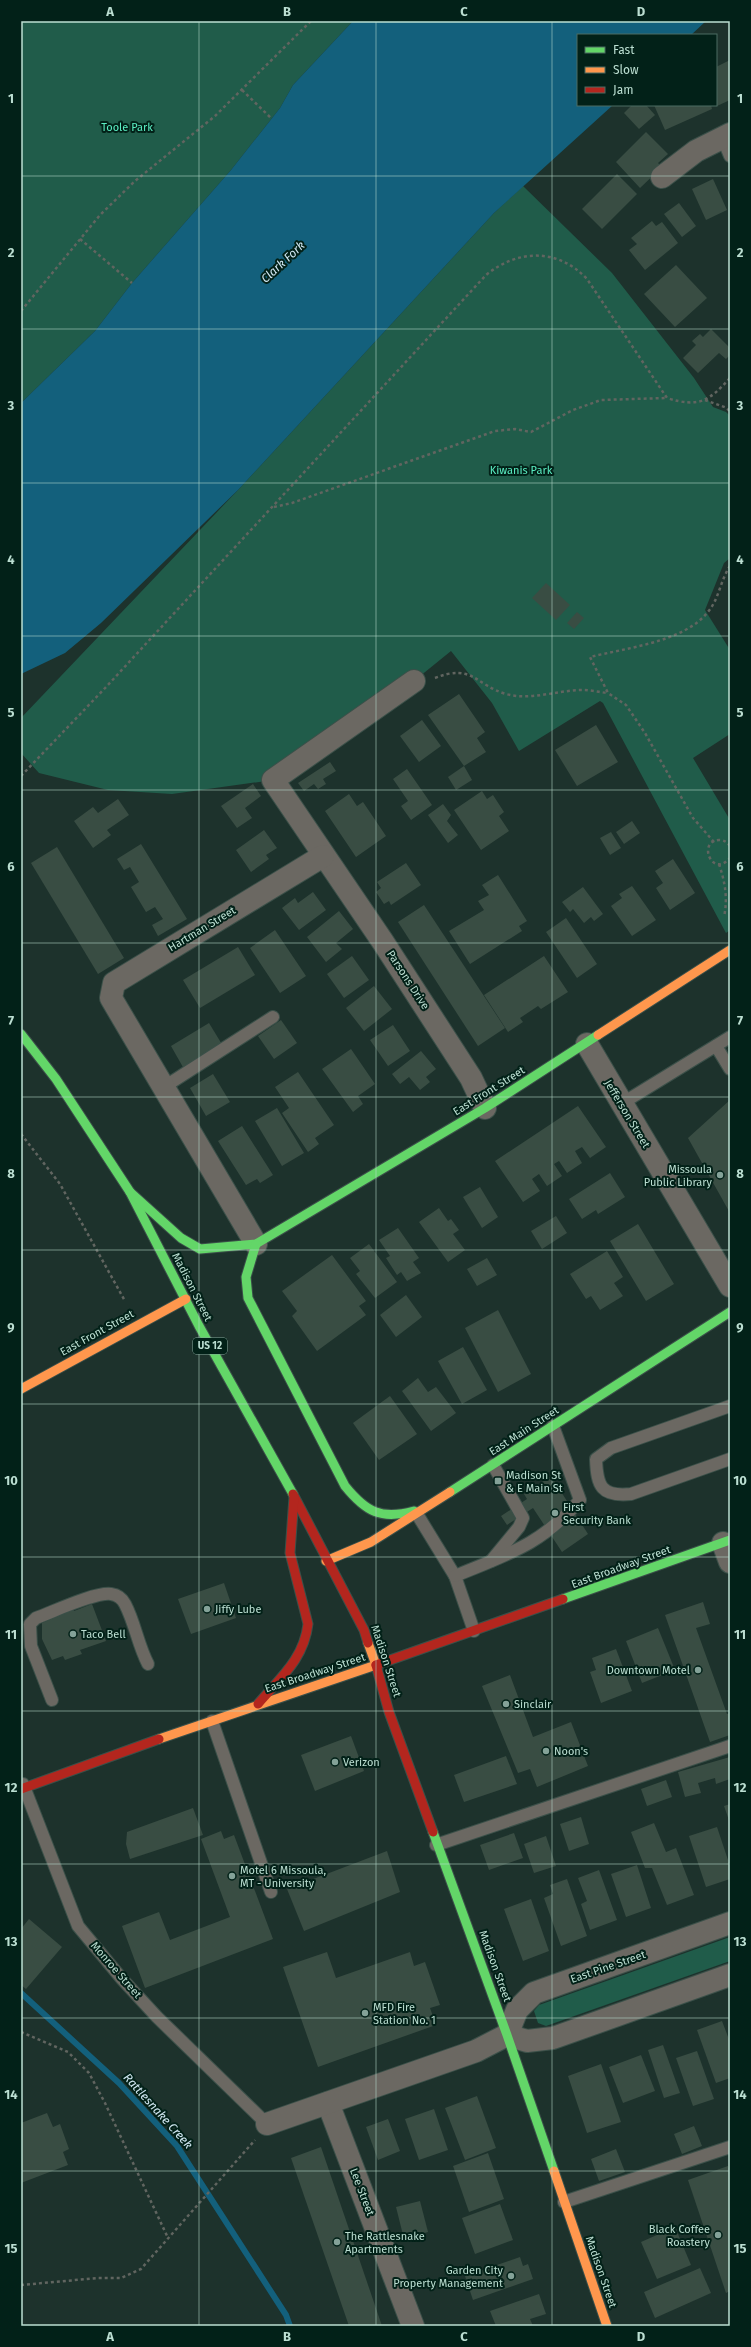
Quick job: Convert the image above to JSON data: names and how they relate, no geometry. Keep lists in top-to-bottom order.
{
  "streets": {
    "main road": [
      "East Front Street",
      "Madison Street",
      "US 12",
      "East Main Street",
      "East Broadway Street"
    ],
    "street": [
      "Hartman Street",
      "Parsons Drive",
      "Jefferson Street",
      "East Pine Street",
      "Lee Street"
    ],
    "lane": ["Monroe Street"]
  },
  "crossings": [
    ["Hartman Street", "Parsons Drive"],
    ["Hartman Street", "East Front Street"],
    ["Parsons Drive", "East Front Street"],
    ["East Front Street", "Jefferson Street"],
    ["East Front Street", "Madison Street"],
    ["Madison Street", "East Main Street"],
    ["Madison Street", "East Broadway Street"],
    ["Madison Street", "East Pine Street"],
    ["East Broadway Street", "Monroe Street"]
  ],
  "water": ["Clark Fork", "Rattlesnake Creek"],
  "parks": ["Toole Park", "Kiwanis Park"],
  "places": {
    "other": [
      "Missoula Public Library",
      "First Security Bank",
      "Jiffy Lube",
      "Taco Bell",
      "Downtown Motel",
      "Sinclair",
      "Noon's",
      "Verizon",
      "Motel 6 Missoula, MT - University",
      "MFD Fire Station No. 1",
      "Black Coffee Roastery",
      "The Rattlesnake Apartments",
      "Garden City Property Management"
    ],
    "transit": ["Madison St & E Main St"]
  },
  "legend": ["Fast", "Slow", "Jam"],
  "grid": {
    "columns": [
      "A",
      "B",
      "C",
      "D"
    ],
    "rows": [
      "1",
      "2",
      "3",
      "4",
      "5",
      "6",
      "7",
      "8",
      "9",
      "10",
      "11",
      "12",
      "13",
      "14",
      "15"
    ]
  }
}
